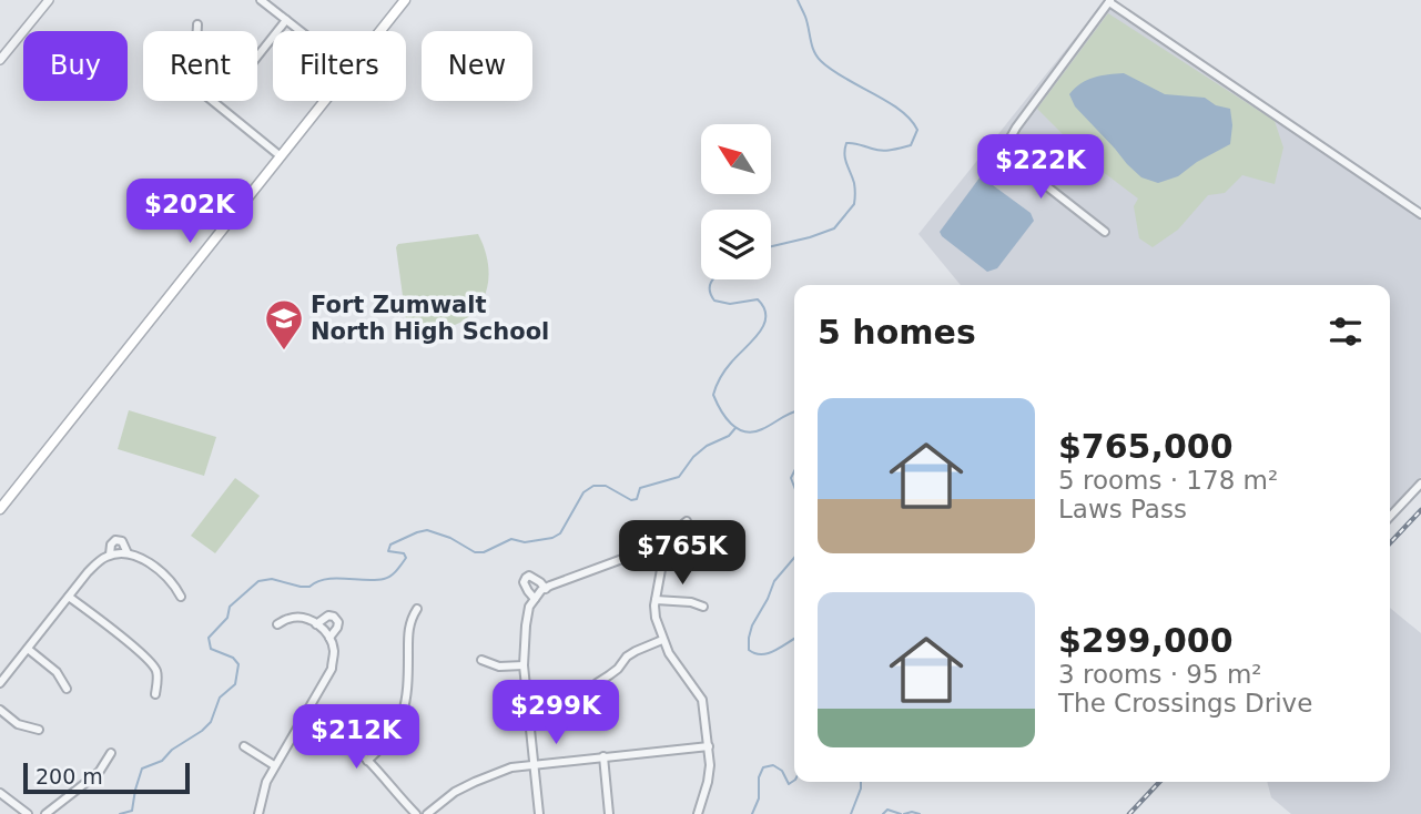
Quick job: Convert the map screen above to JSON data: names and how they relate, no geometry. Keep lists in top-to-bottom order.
{
  "places": {
    "school or university": ["Fort Zumwalt North High School"]
  },
  "scale_bar": "200 m",
  "north": "top left",
  "page": {
    "chip": [
      "Buy",
      "Rent",
      "Filters",
      "New"
    ],
    "price": [
      "$222K",
      "$202K",
      "$765K",
      "$299K",
      "$212K"
    ],
    "heading": "5 homes",
    "list": [
      {
        "name": "$765,000",
        "note": "5 rooms · 178 m² · Laws Pass"
      },
      {
        "name": "$299,000",
        "note": "3 rooms · 95 m² · The Crossings Drive"
      }
    ],
    "scale": "200 m"
  }
}
